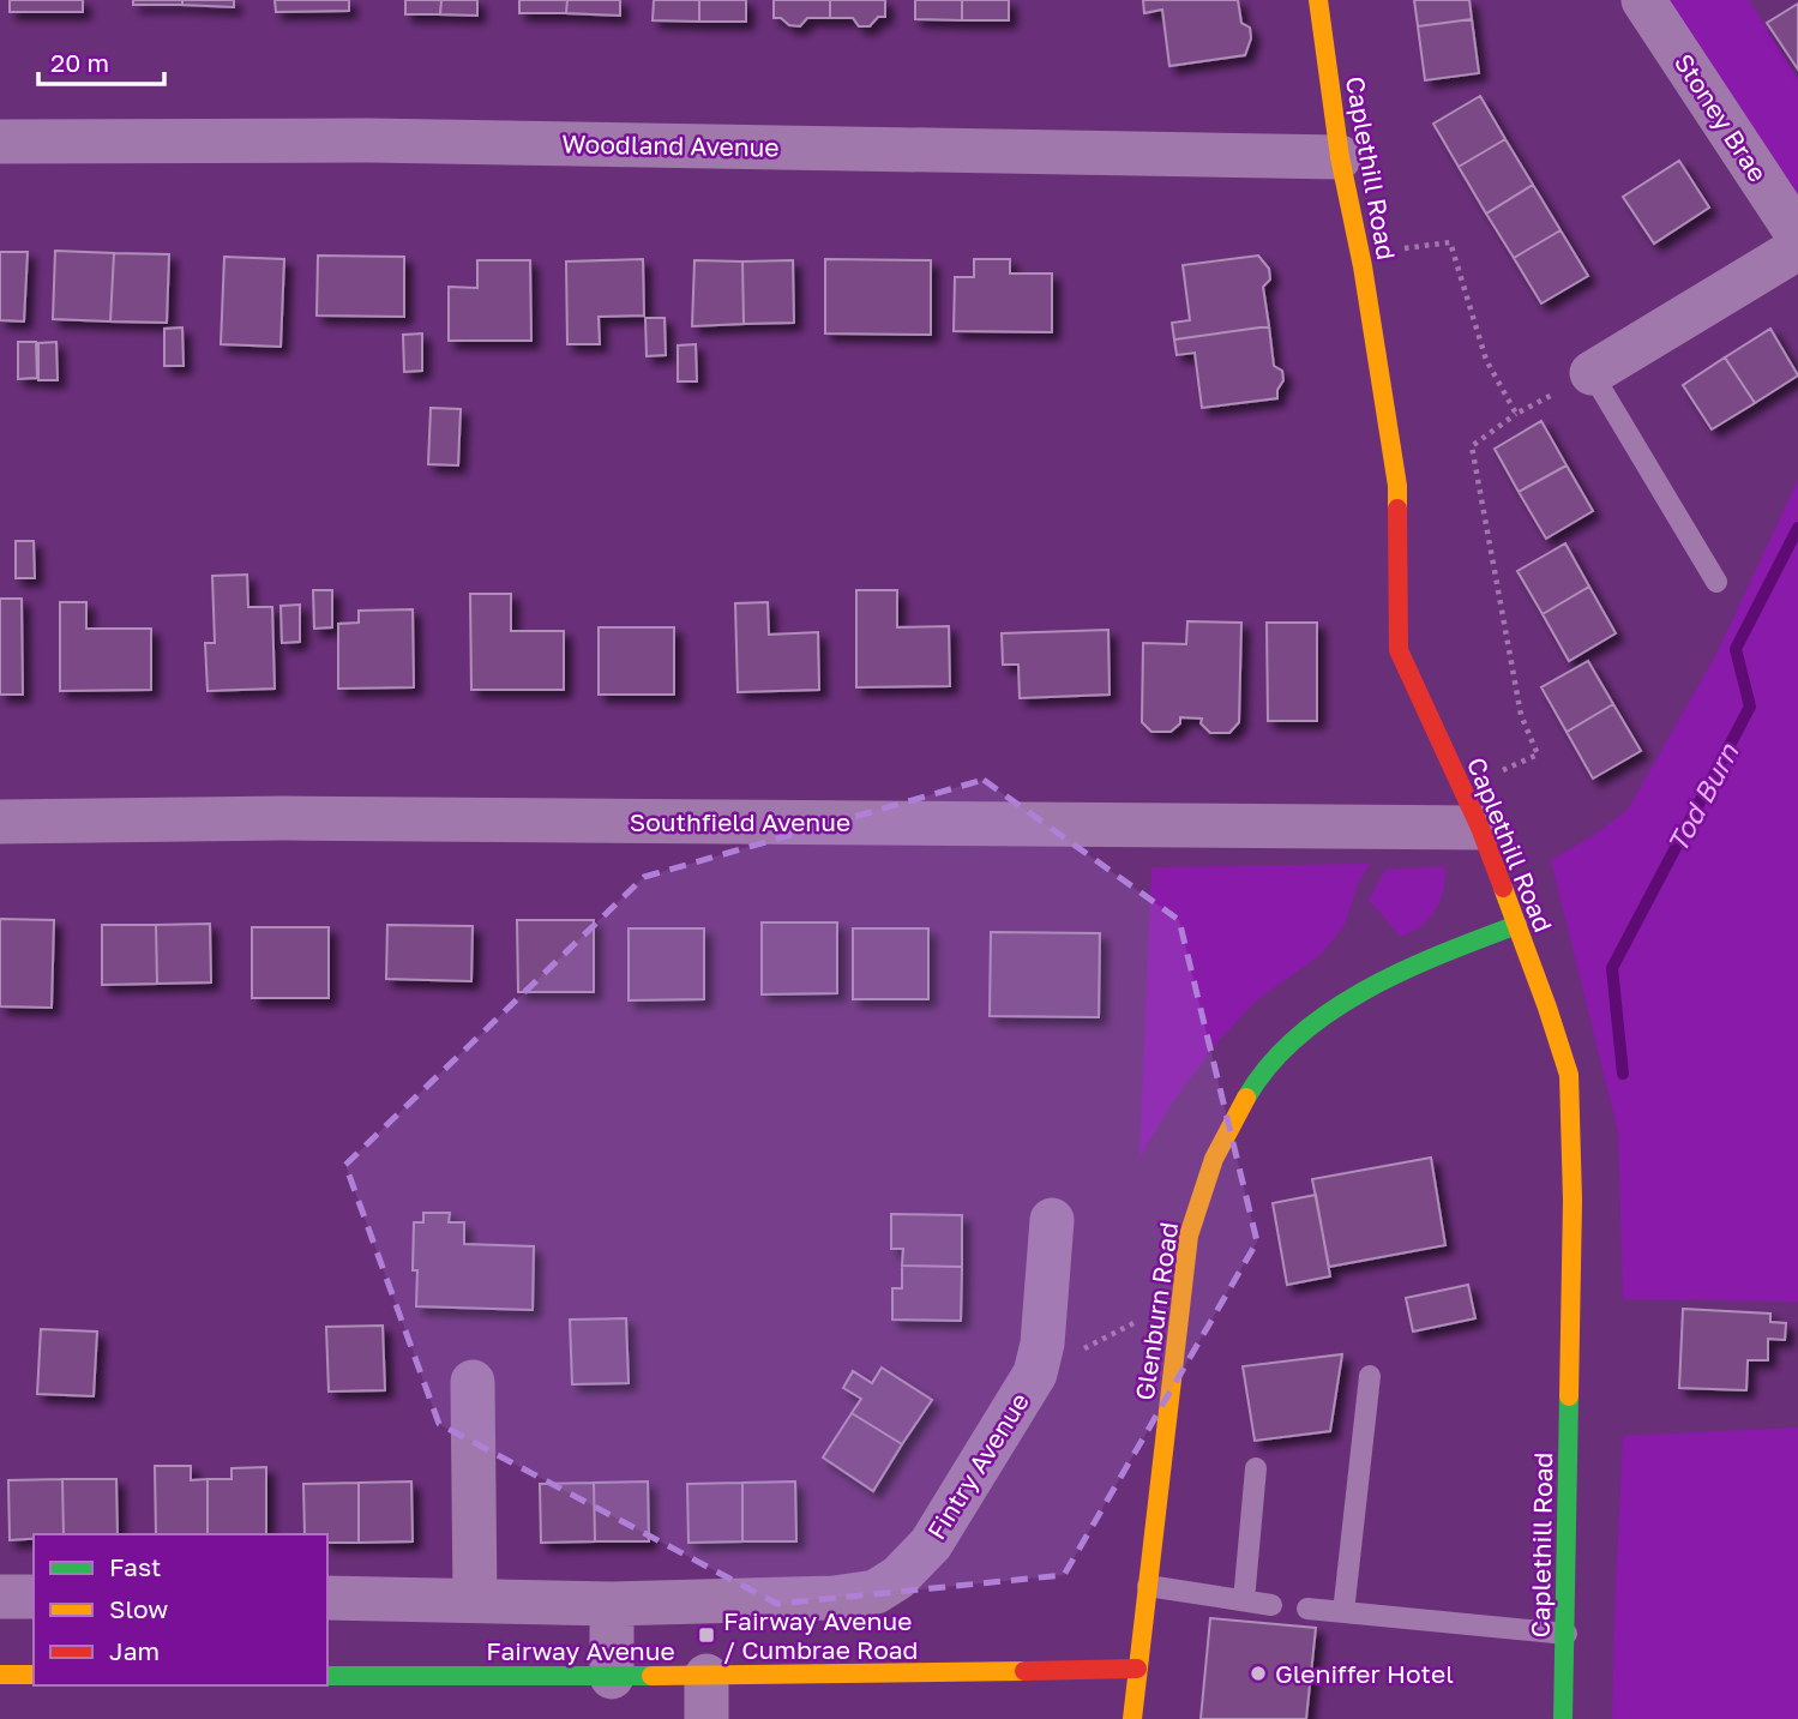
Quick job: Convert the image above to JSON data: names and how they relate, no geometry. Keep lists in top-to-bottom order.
{
  "streets": {
    "street": [
      "Stoney Brae",
      "Woodland Avenue",
      "Caplethill Road",
      "Southfield Avenue",
      "Glenburn Road",
      "Fintry Avenue",
      "Fairway Avenue"
    ]
  },
  "crossings": [
    ["Woodland Avenue", "Caplethill Road"],
    ["Caplethill Road", "Southfield Avenue"],
    ["Caplethill Road", "Glenburn Road"],
    ["Glenburn Road", "Fairway Avenue"]
  ],
  "water": ["Tod Burn"],
  "places": {
    "transit": ["Fairway Avenue / Cumbrae Road"],
    "other": ["Gleniffer Hotel"]
  },
  "legend": ["Fast", "Slow", "Jam"],
  "scale_bar": "20 m"
}
